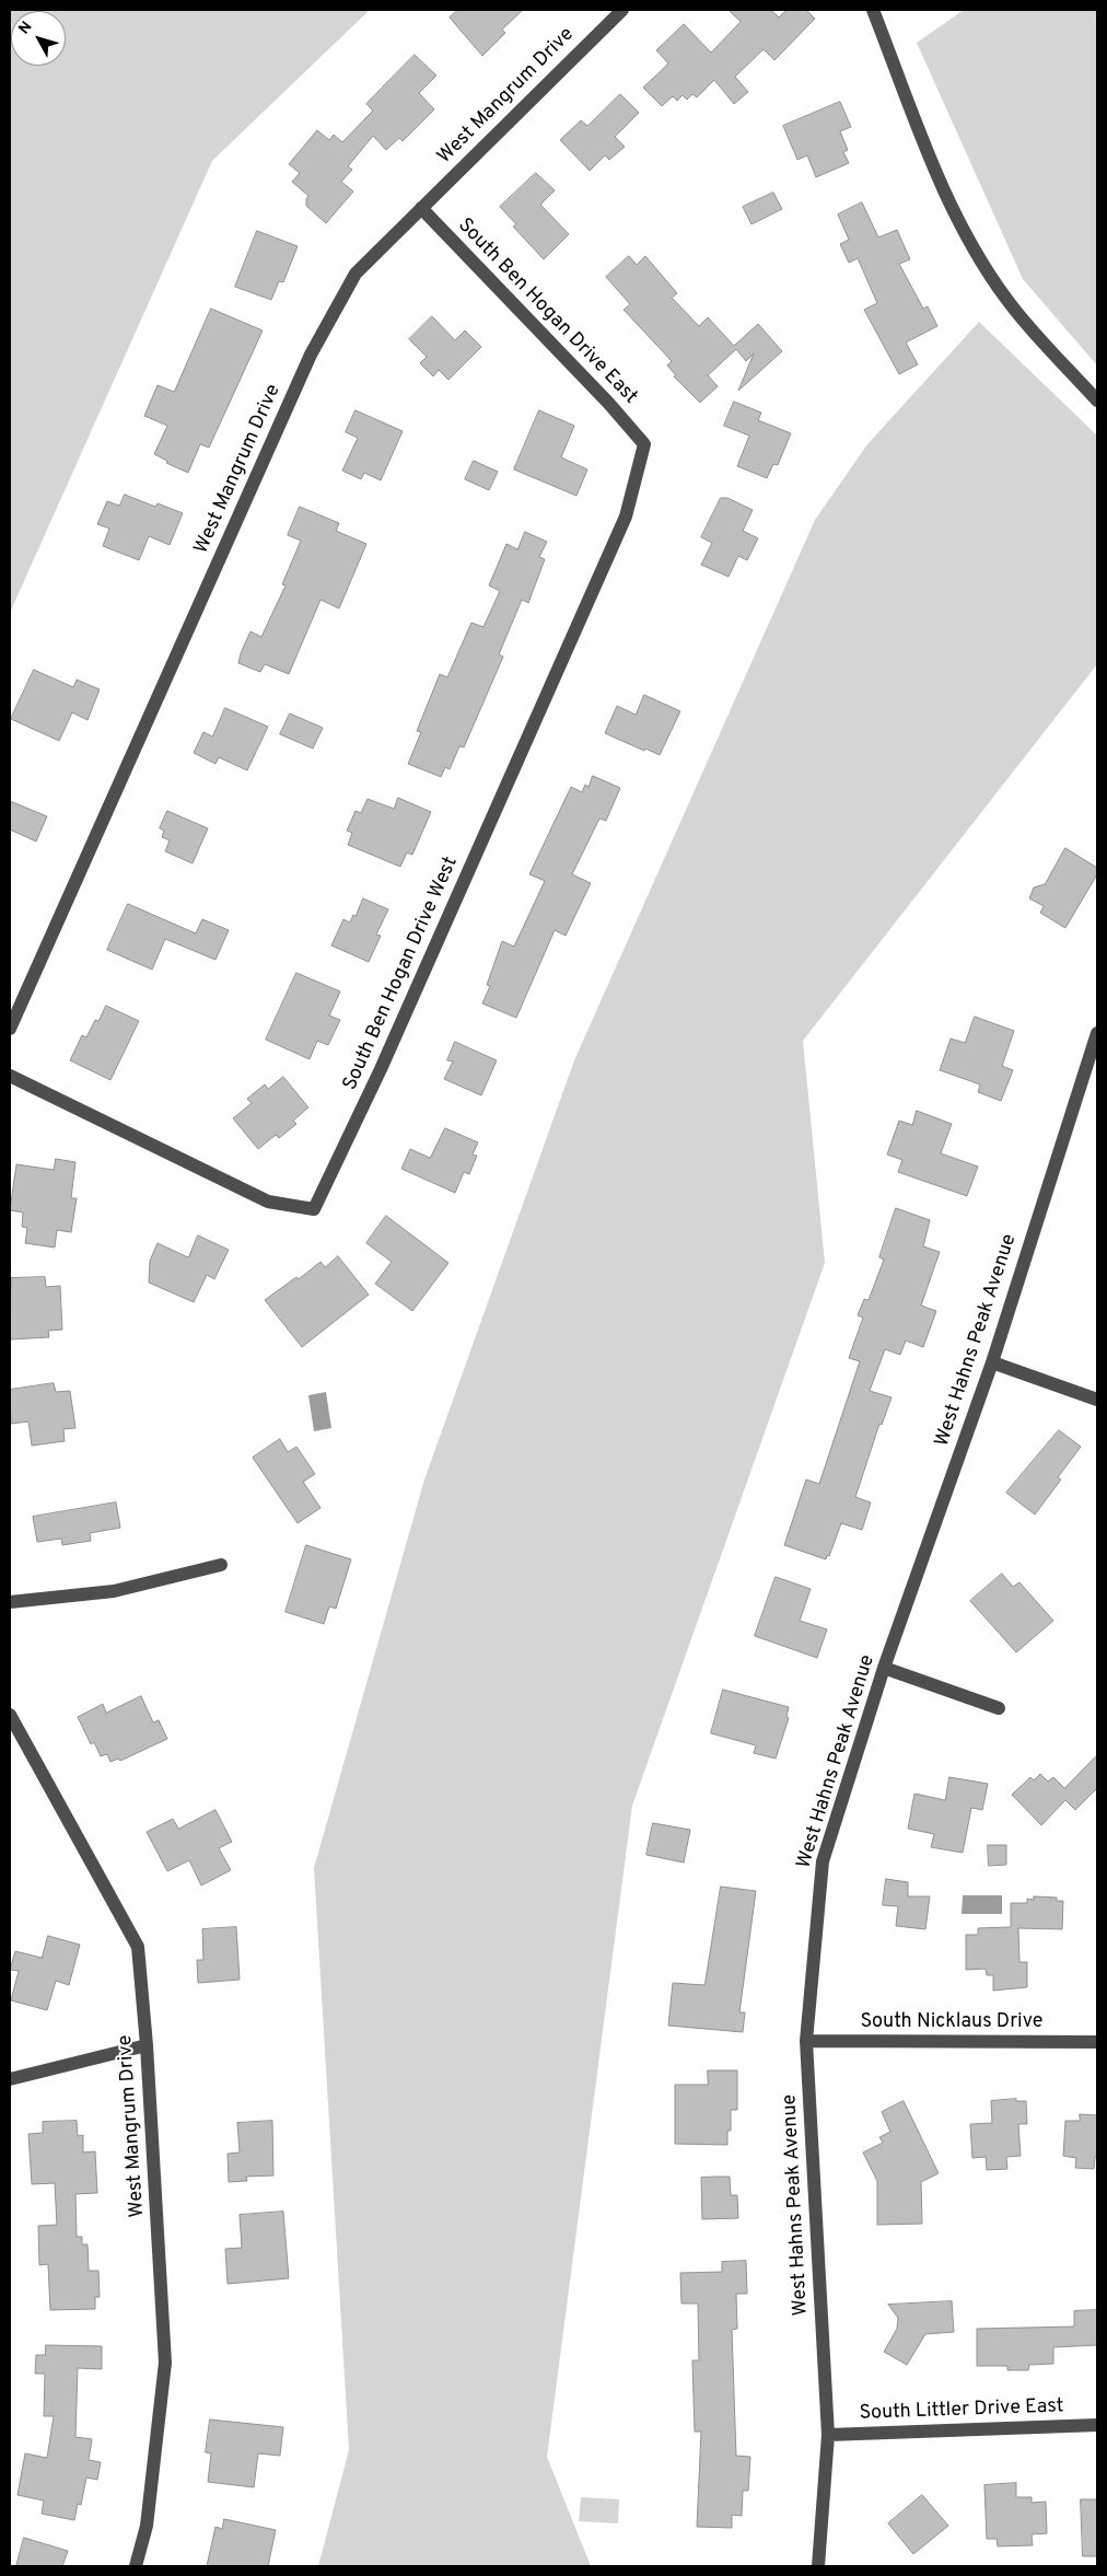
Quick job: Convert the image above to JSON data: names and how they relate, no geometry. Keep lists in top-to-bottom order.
{
  "streets": {
    "street": [
      "West Mangrum Drive",
      "South Ben Hogan Drive East",
      "South Ben Hogan Drive West",
      "West Hahns Peak Avenue",
      "South Nicklaus Drive",
      "South Littler Drive East"
    ]
  },
  "crossings": [
    ["West Mangrum Drive", "South Ben Hogan Drive East"],
    ["South Ben Hogan Drive East", "South Ben Hogan Drive West"],
    ["West Hahns Peak Avenue", "South Nicklaus Drive"],
    ["West Hahns Peak Avenue", "South Littler Drive East"]
  ],
  "north": "top left"
}
